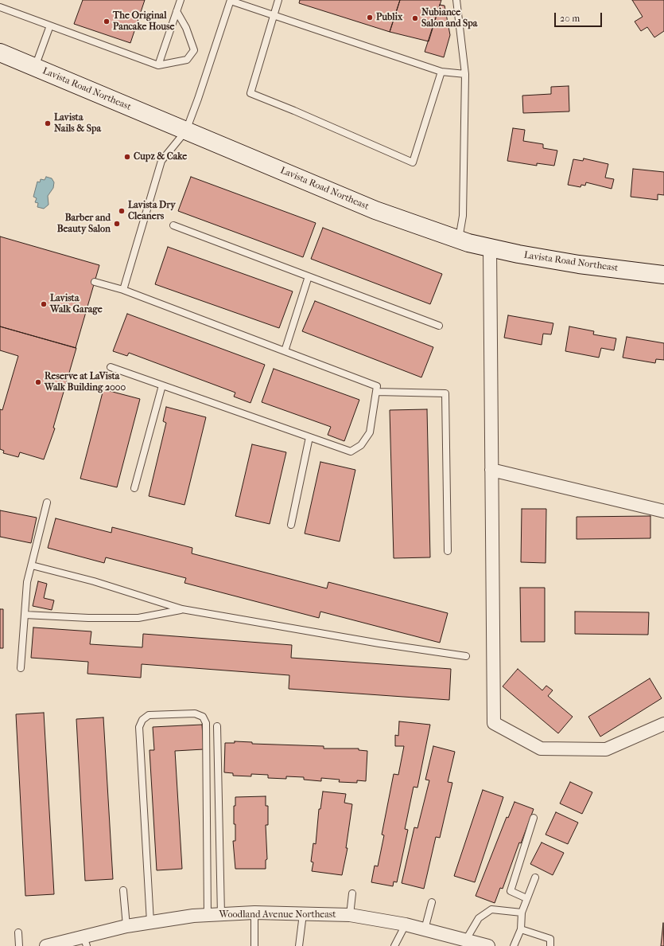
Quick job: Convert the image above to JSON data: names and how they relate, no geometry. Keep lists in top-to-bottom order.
{
  "streets": {
    "main road": ["Lavista Road Northeast"],
    "street": ["Woodland Avenue Northeast"]
  },
  "places": [
    "Publix",
    "Nubiance Salon and Spa",
    "The Original Pancake House",
    "Lavista Nails & Spa",
    "Cupz & Cake",
    "Lavista Dry Cleaners",
    "Barber and Beauty Salon",
    "Lavista Walk Garage",
    "Reserve at LaVista Walk Building 2000"
  ],
  "scale_bar": "20 m"
}
